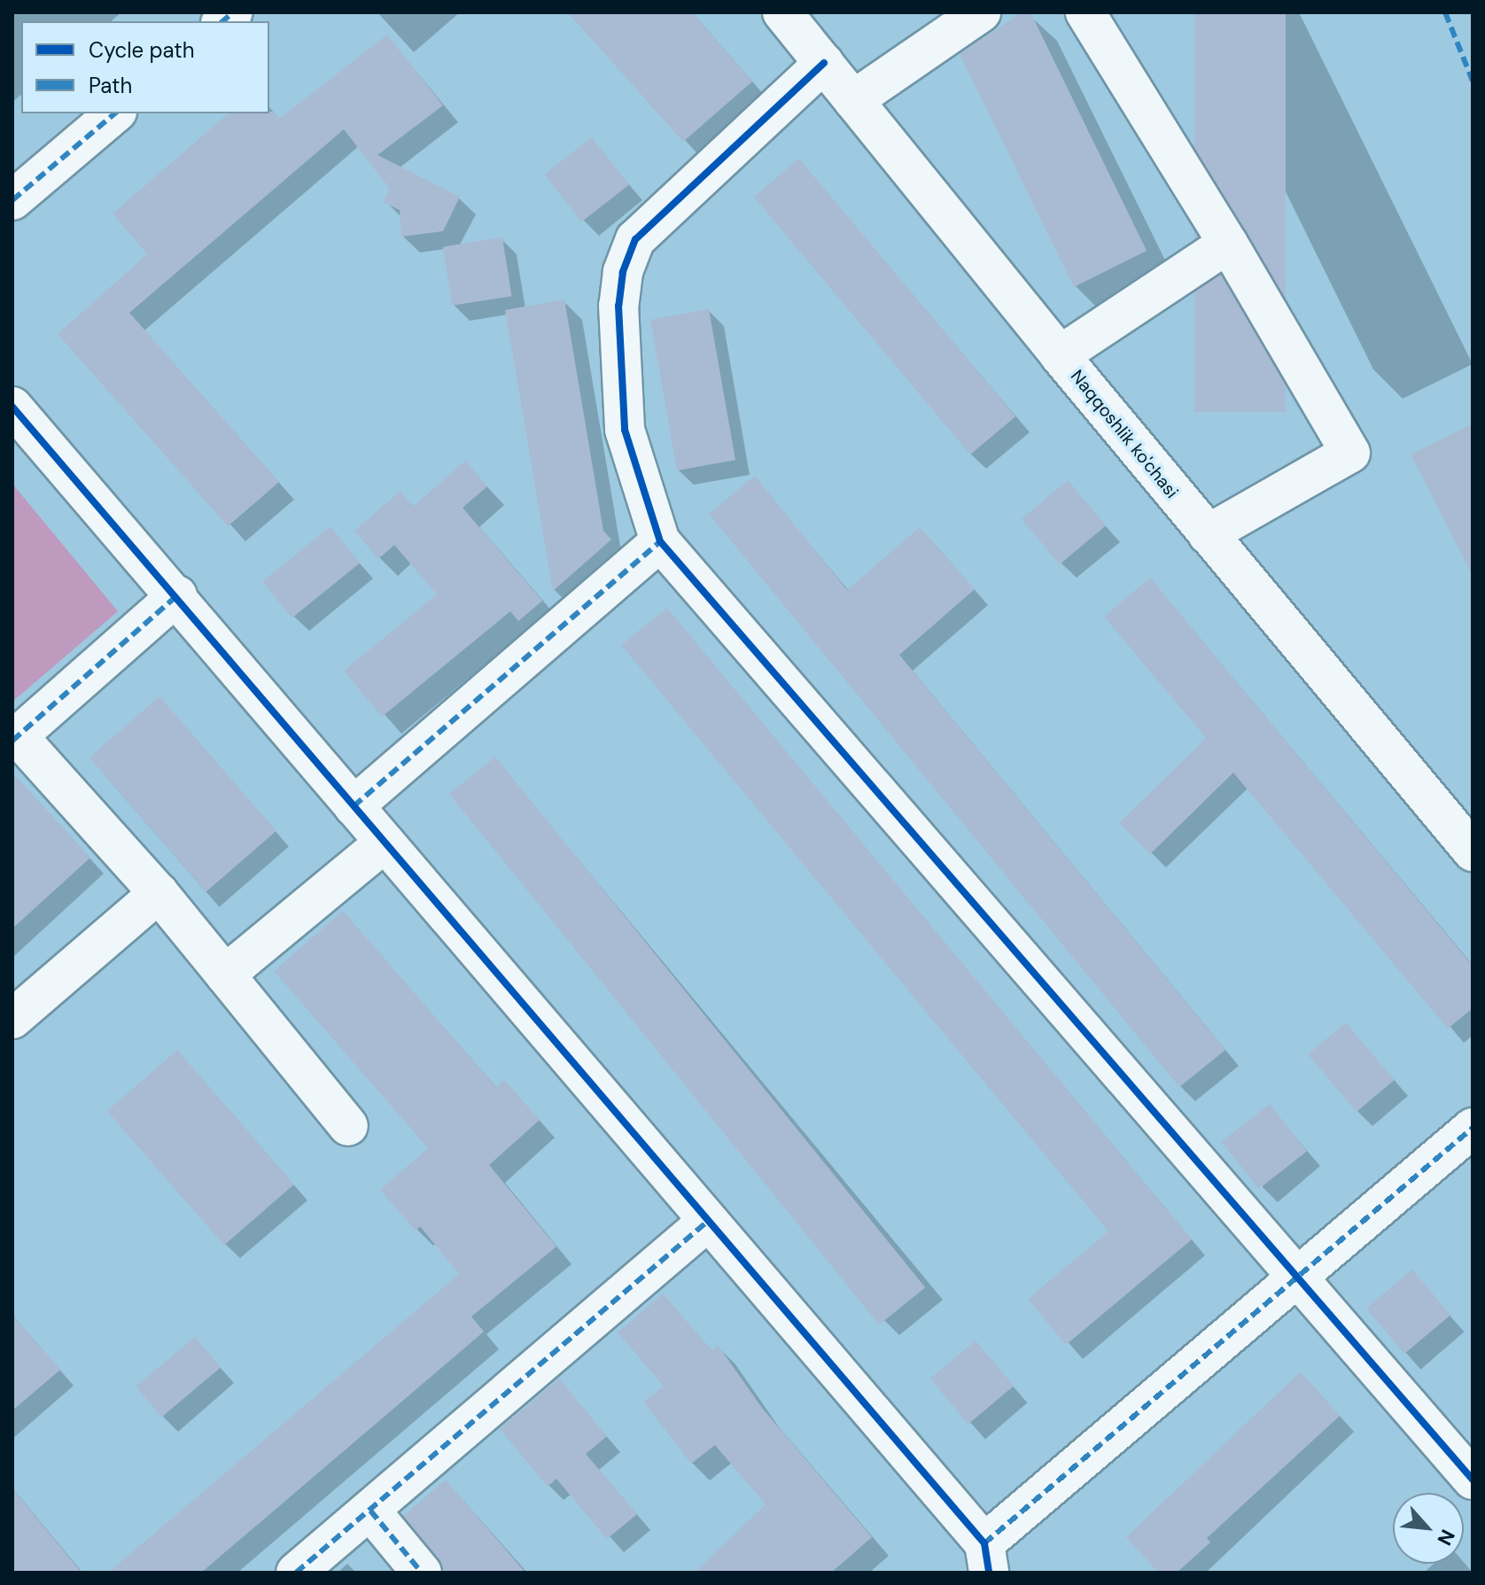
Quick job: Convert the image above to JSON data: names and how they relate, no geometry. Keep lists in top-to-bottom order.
{
  "streets": {
    "street": ["Naqqoshlik ko'chasi"]
  },
  "legend": ["Cycle path", "Path"],
  "north": "bottom right"
}
